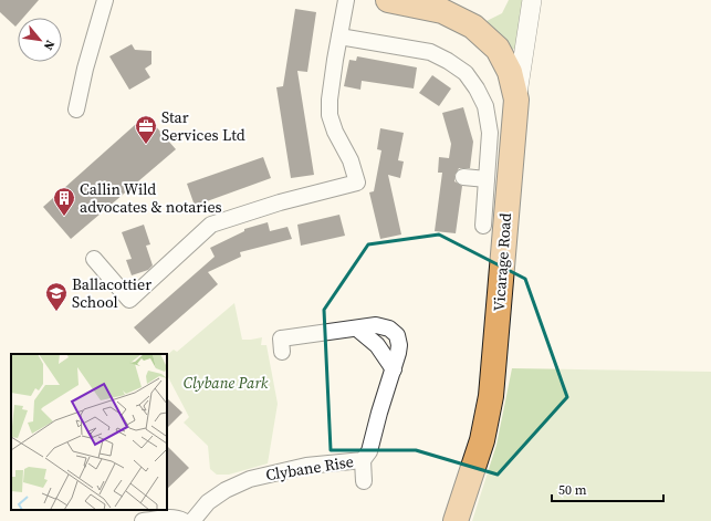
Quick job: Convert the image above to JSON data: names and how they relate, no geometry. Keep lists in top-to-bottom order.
{
  "streets": {
    "highway": ["Vicarage Road"],
    "street": ["Clybane Rise"]
  },
  "parks": ["Clybane Park"],
  "places": {
    "office": ["Star Services Ltd"],
    "building": ["Callin Wild advocates & notaries"],
    "school or university": ["Ballacottier School"]
  },
  "scale_bar": "50 m",
  "north": "bottom right"
}
